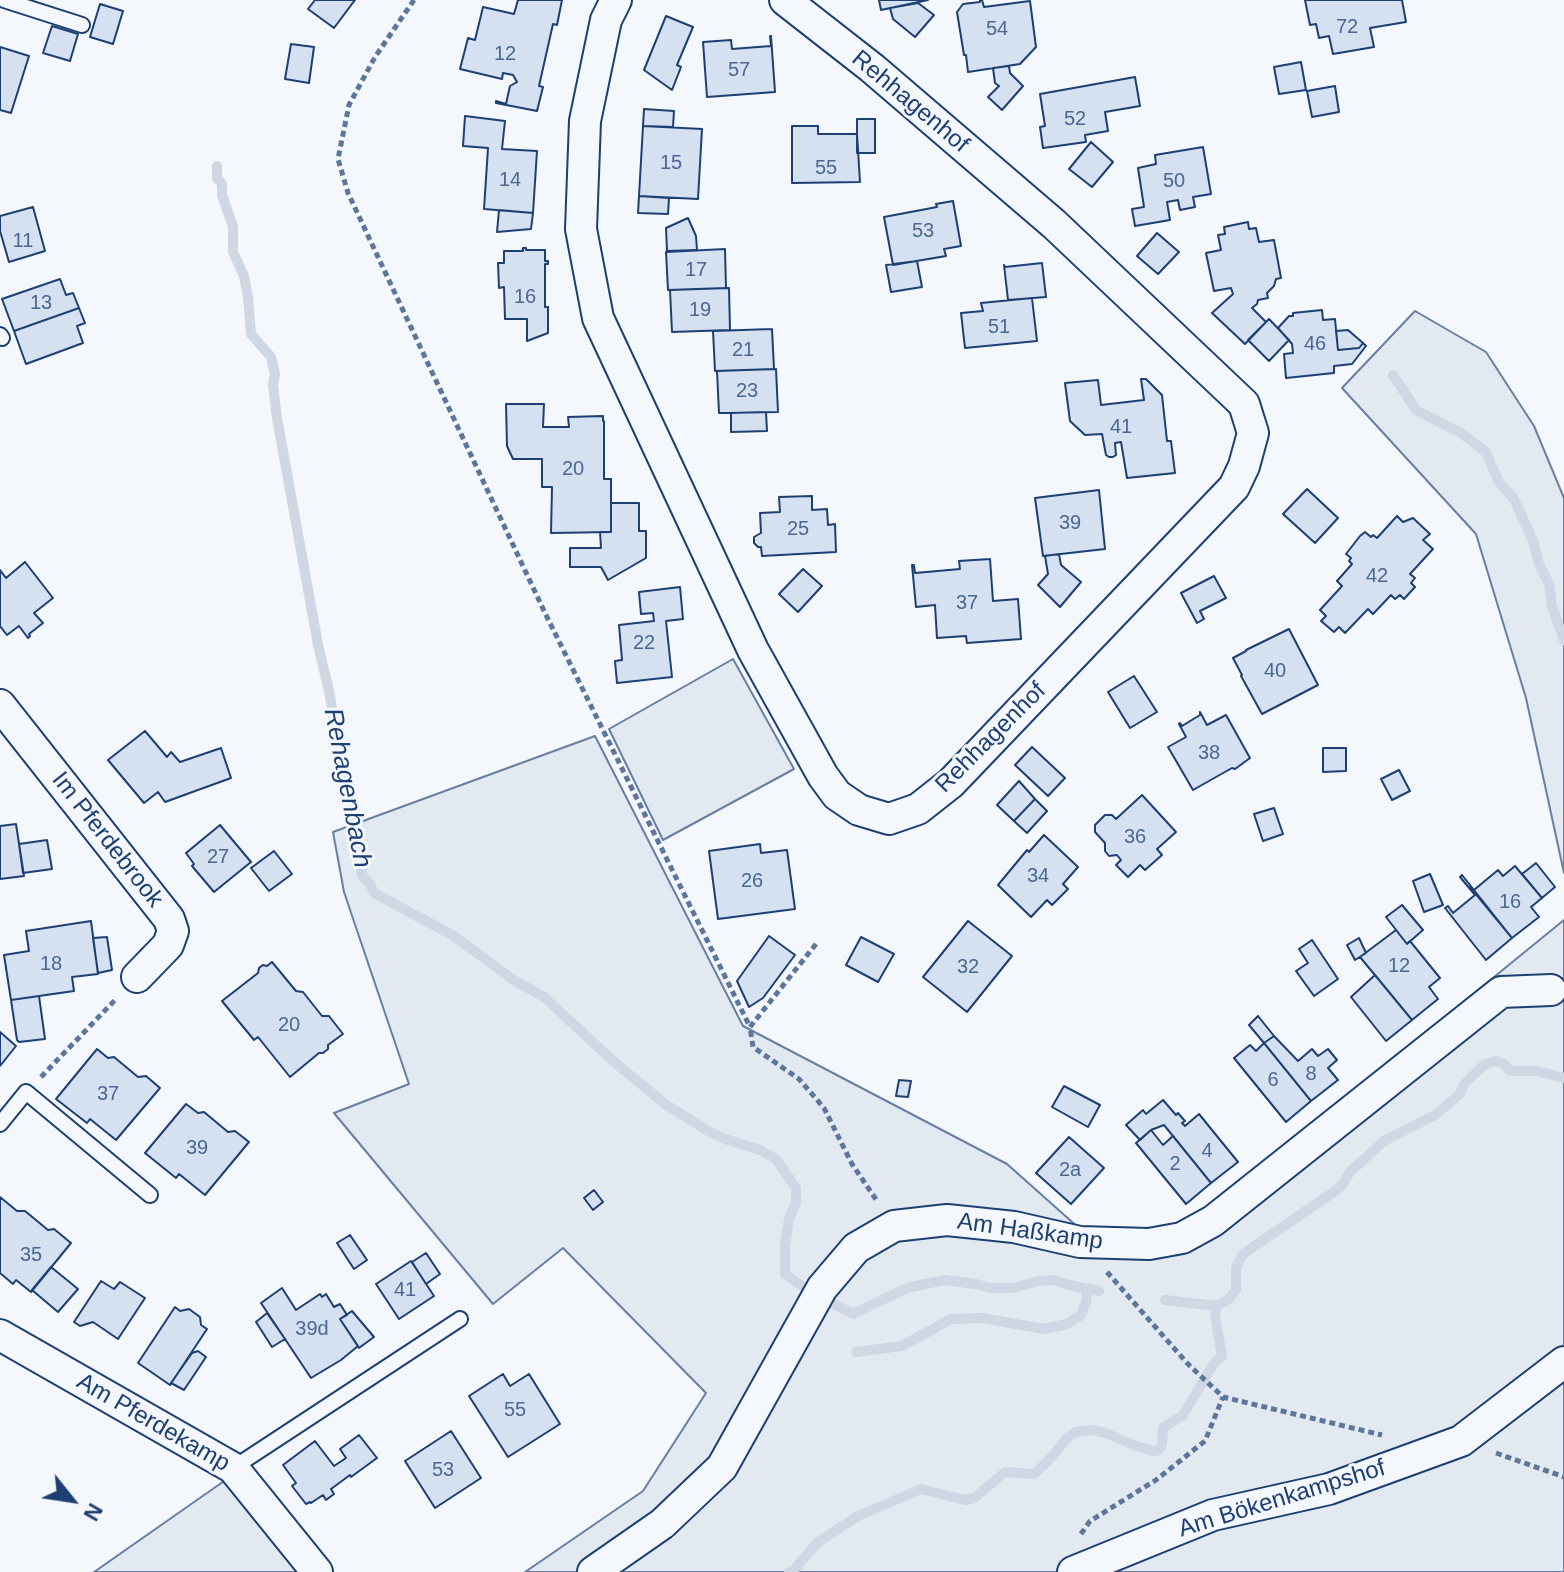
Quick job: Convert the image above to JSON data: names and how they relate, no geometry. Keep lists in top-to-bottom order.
{
  "streets": {
    "street": [
      "Rehhagenhof",
      "Im Pferdebrook",
      "Am Haßkamp",
      "Am Pferdekamp",
      "Am Bökenkampshof"
    ]
  },
  "water": ["Rehagenbach"],
  "house_numbers": [
    "72",
    "54",
    "12",
    "57",
    "52",
    "15",
    "55",
    "14",
    "50",
    "53",
    "11",
    "17",
    "16",
    "13",
    "19",
    "51",
    "46",
    "21",
    "23",
    "41",
    "20",
    "39",
    "25",
    "42",
    "37",
    "22",
    "40",
    "38",
    "36",
    "27",
    "34",
    "26",
    "16",
    "18",
    "12",
    "32",
    "20",
    "8",
    "6",
    "37",
    "39",
    "4",
    "2",
    "2a",
    "35",
    "41",
    "39d",
    "55",
    "53"
  ],
  "north": "bottom right"
}
